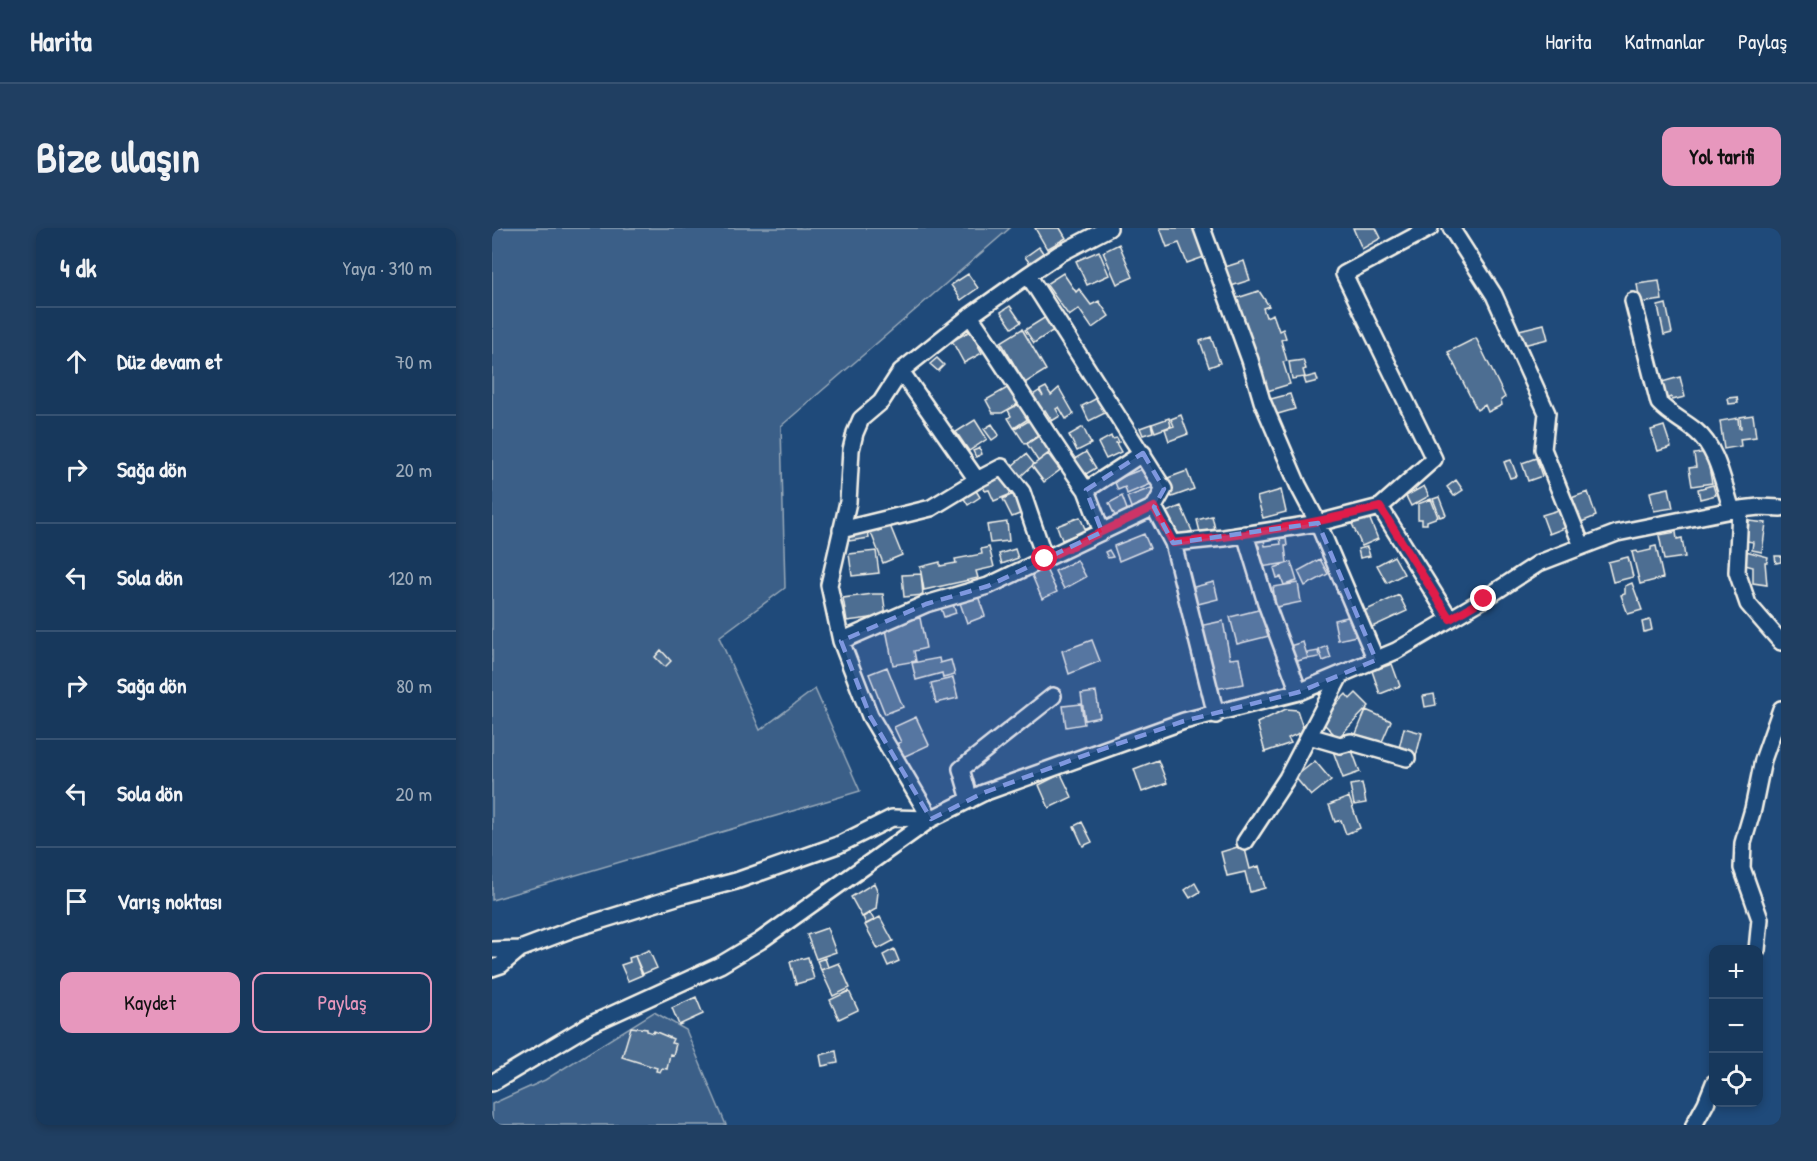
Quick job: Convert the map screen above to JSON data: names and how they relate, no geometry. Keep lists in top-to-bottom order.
{
  "page": {
    "header": "Harita",
    "nav": ["Harita", "Katmanlar", "Paylaş"],
    "buttons": [
      "Yol tarifi",
      ["Kaydet", "Paylaş"]
    ],
    "title": "Bize ulaşın",
    "heading": ["4 dk", "Yaya · 310 m"],
    "list": [
      ["Düz devam et", "70 m"],
      ["Sağa dön", "20 m"],
      ["Sola dön", "120 m"],
      ["Sağa dön", "80 m"],
      ["Sola dön", "20 m"],
      "Varış noktası"
    ],
    "map_buttons": ["+", "−"]
  }
}
